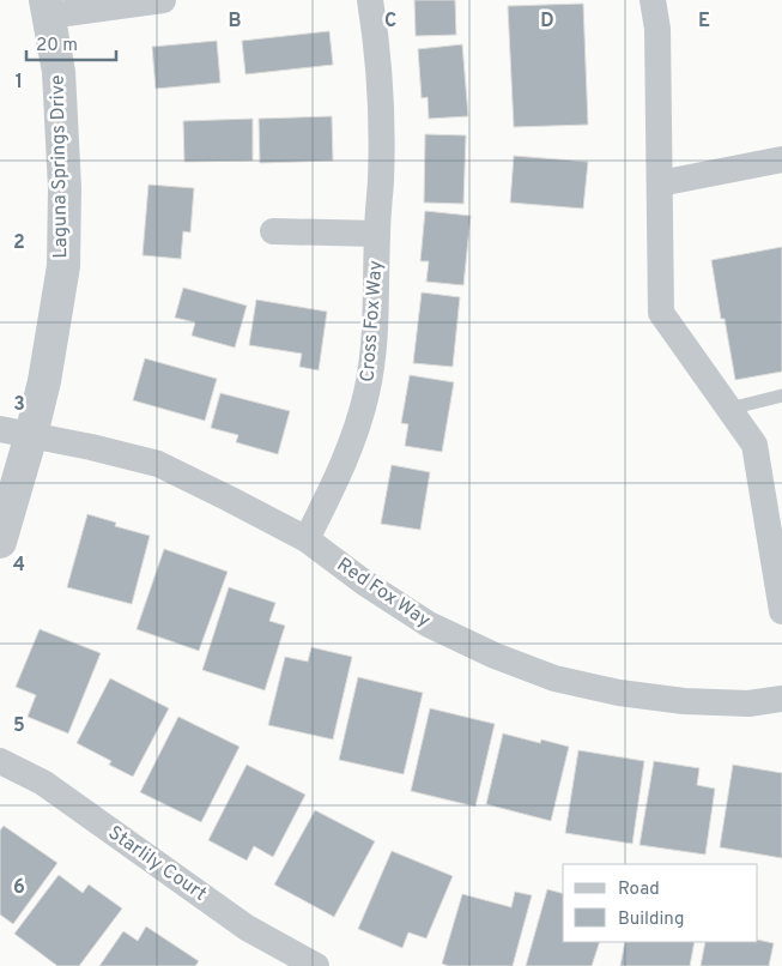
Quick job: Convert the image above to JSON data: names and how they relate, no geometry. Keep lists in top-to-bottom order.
{
  "streets": {
    "street": [
      "Laguna Springs Drive",
      "Cross Fox Way",
      "Red Fox Way",
      "Starlily Court"
    ]
  },
  "crossings": [
    ["Laguna Springs Drive", "Red Fox Way"],
    ["Cross Fox Way", "Red Fox Way"]
  ],
  "legend": ["Road", "Building"],
  "scale_bar": "20 m",
  "grid": {
    "columns": [
      "B",
      "C",
      "D",
      "E"
    ],
    "rows": [
      "1",
      "2",
      "3",
      "4",
      "5",
      "6"
    ]
  }
}
